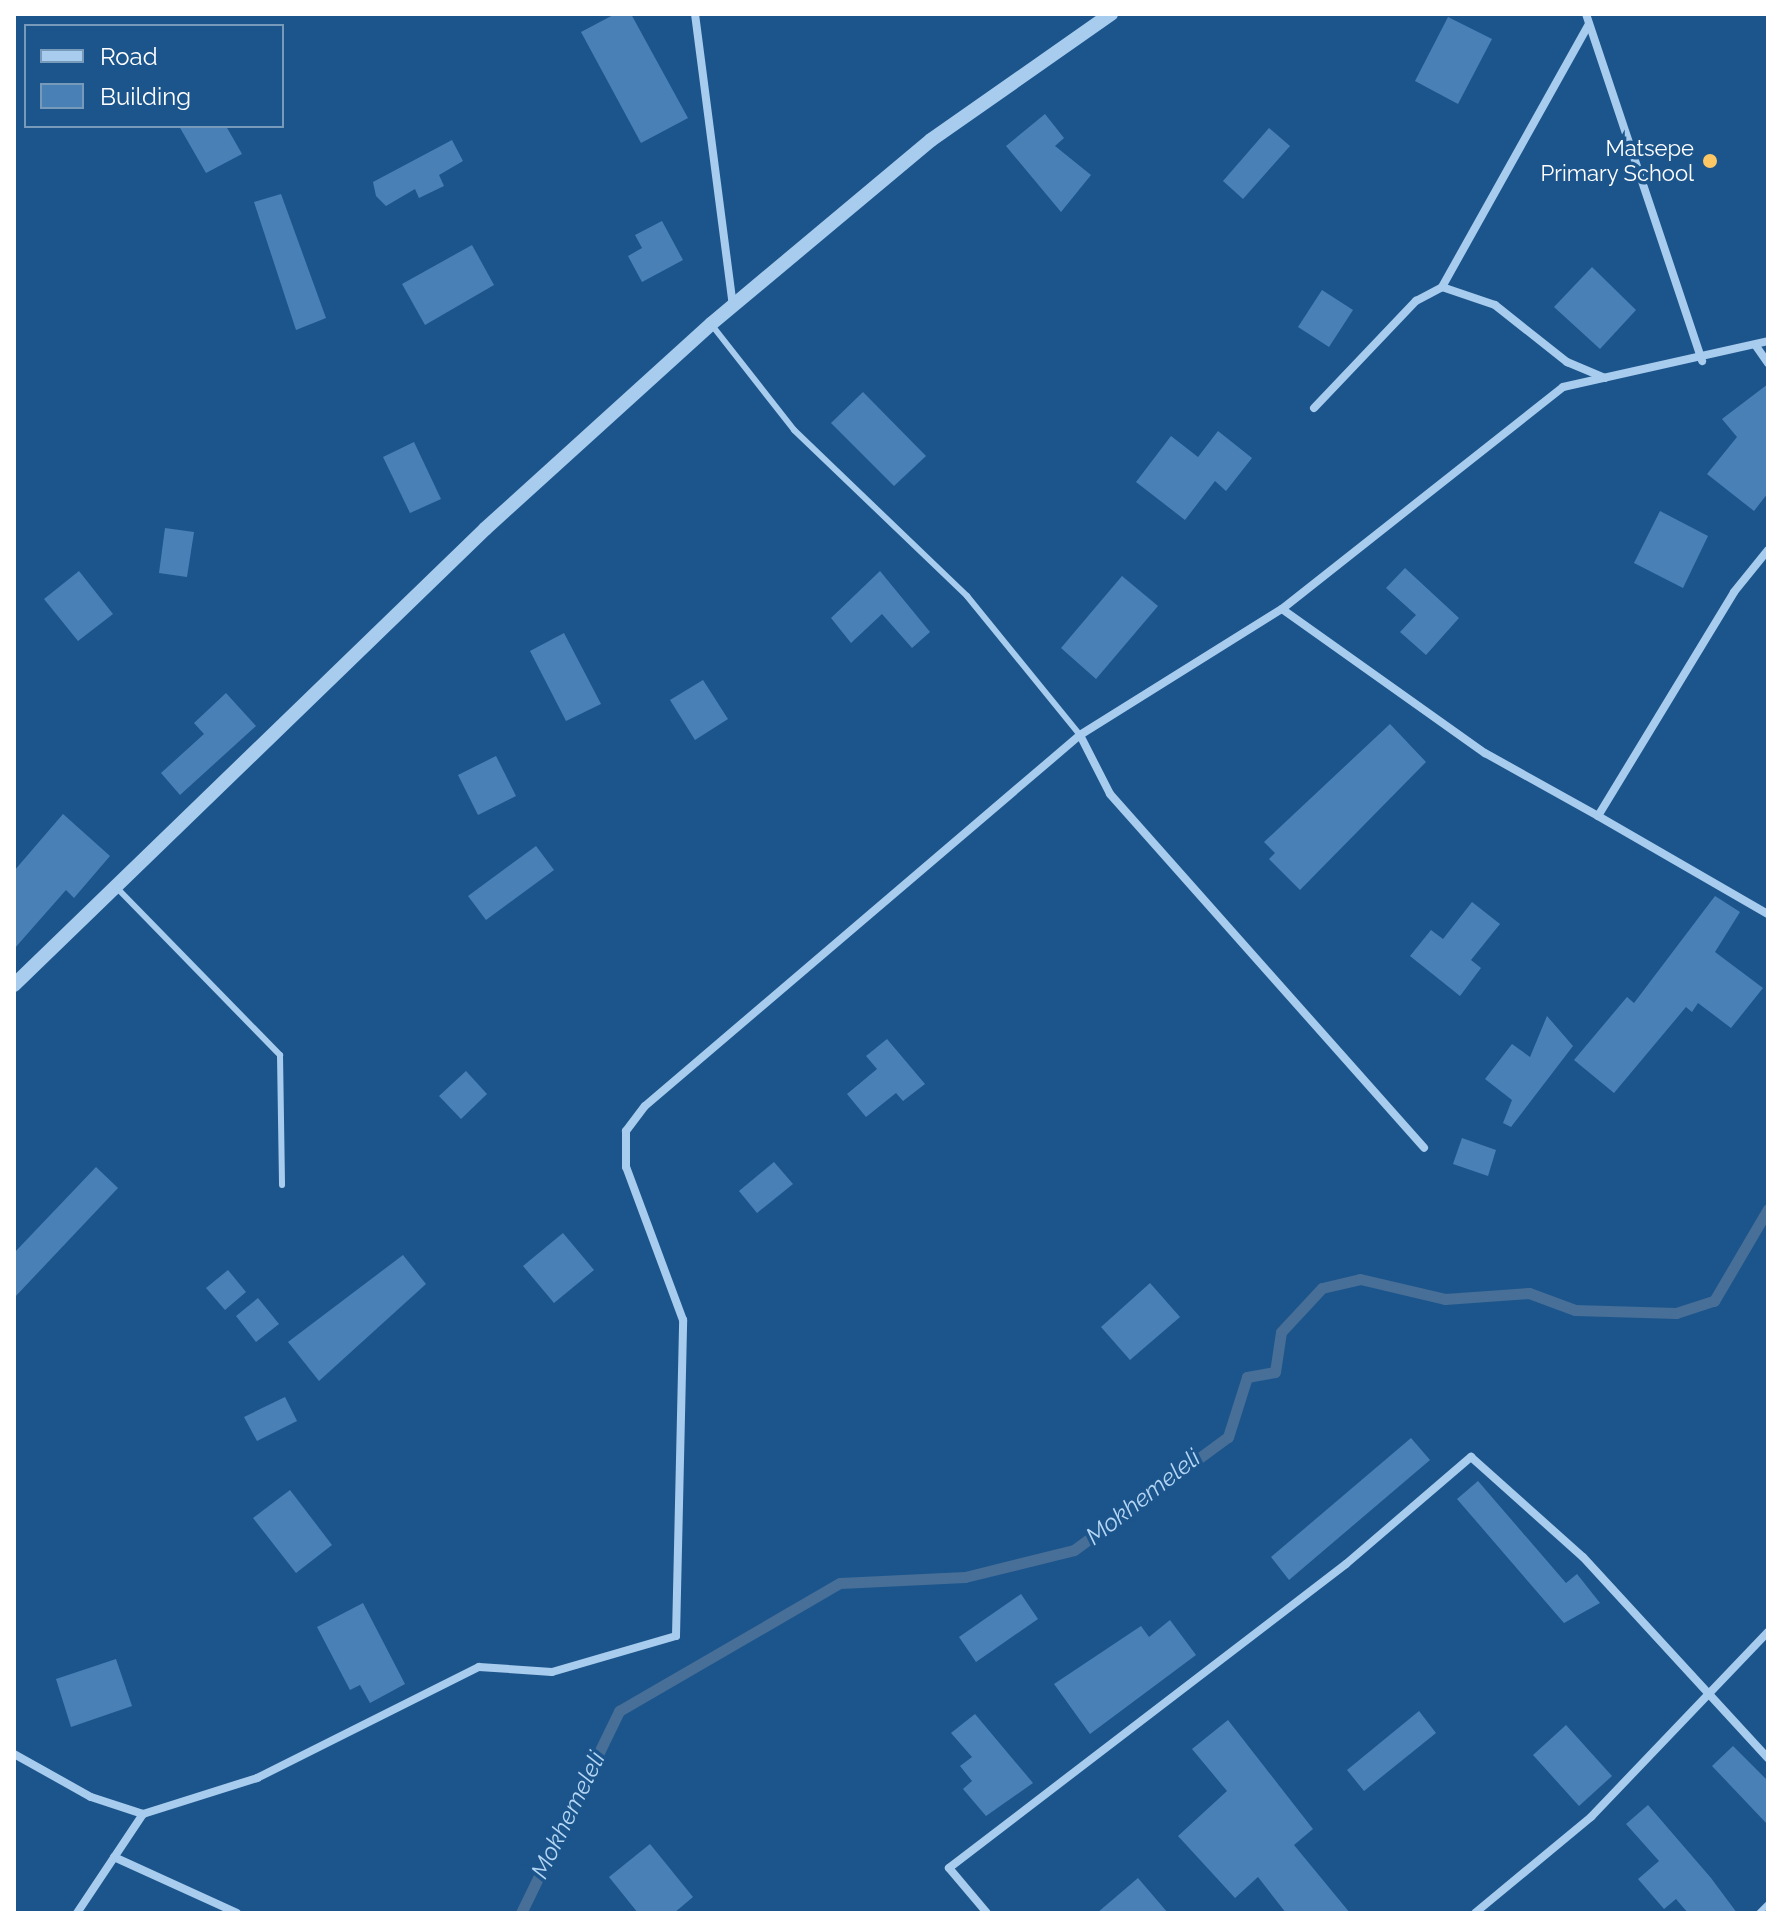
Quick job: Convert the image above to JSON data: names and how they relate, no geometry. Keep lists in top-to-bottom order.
{
  "water": ["Mokhemeleli"],
  "places": ["Matsepe Primary School"],
  "legend": ["Road", "Building"]
}
